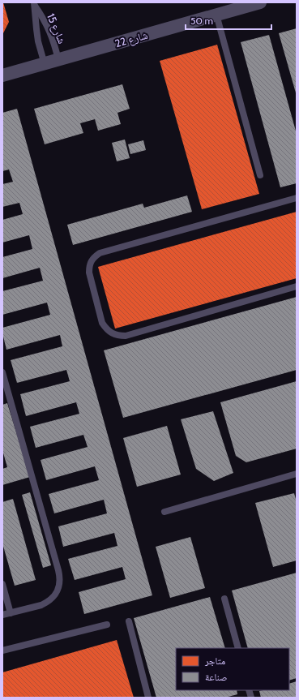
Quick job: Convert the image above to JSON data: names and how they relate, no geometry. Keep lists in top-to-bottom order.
{
  "streets": {
    "street": ["شارع 22"],
    "lane": ["شارع 15"]
  },
  "crossings": [
    ["شارع 15", "شارع 22"]
  ],
  "legend": ["متاجر", "صناعة"],
  "scale_bar": "50 m"
}
